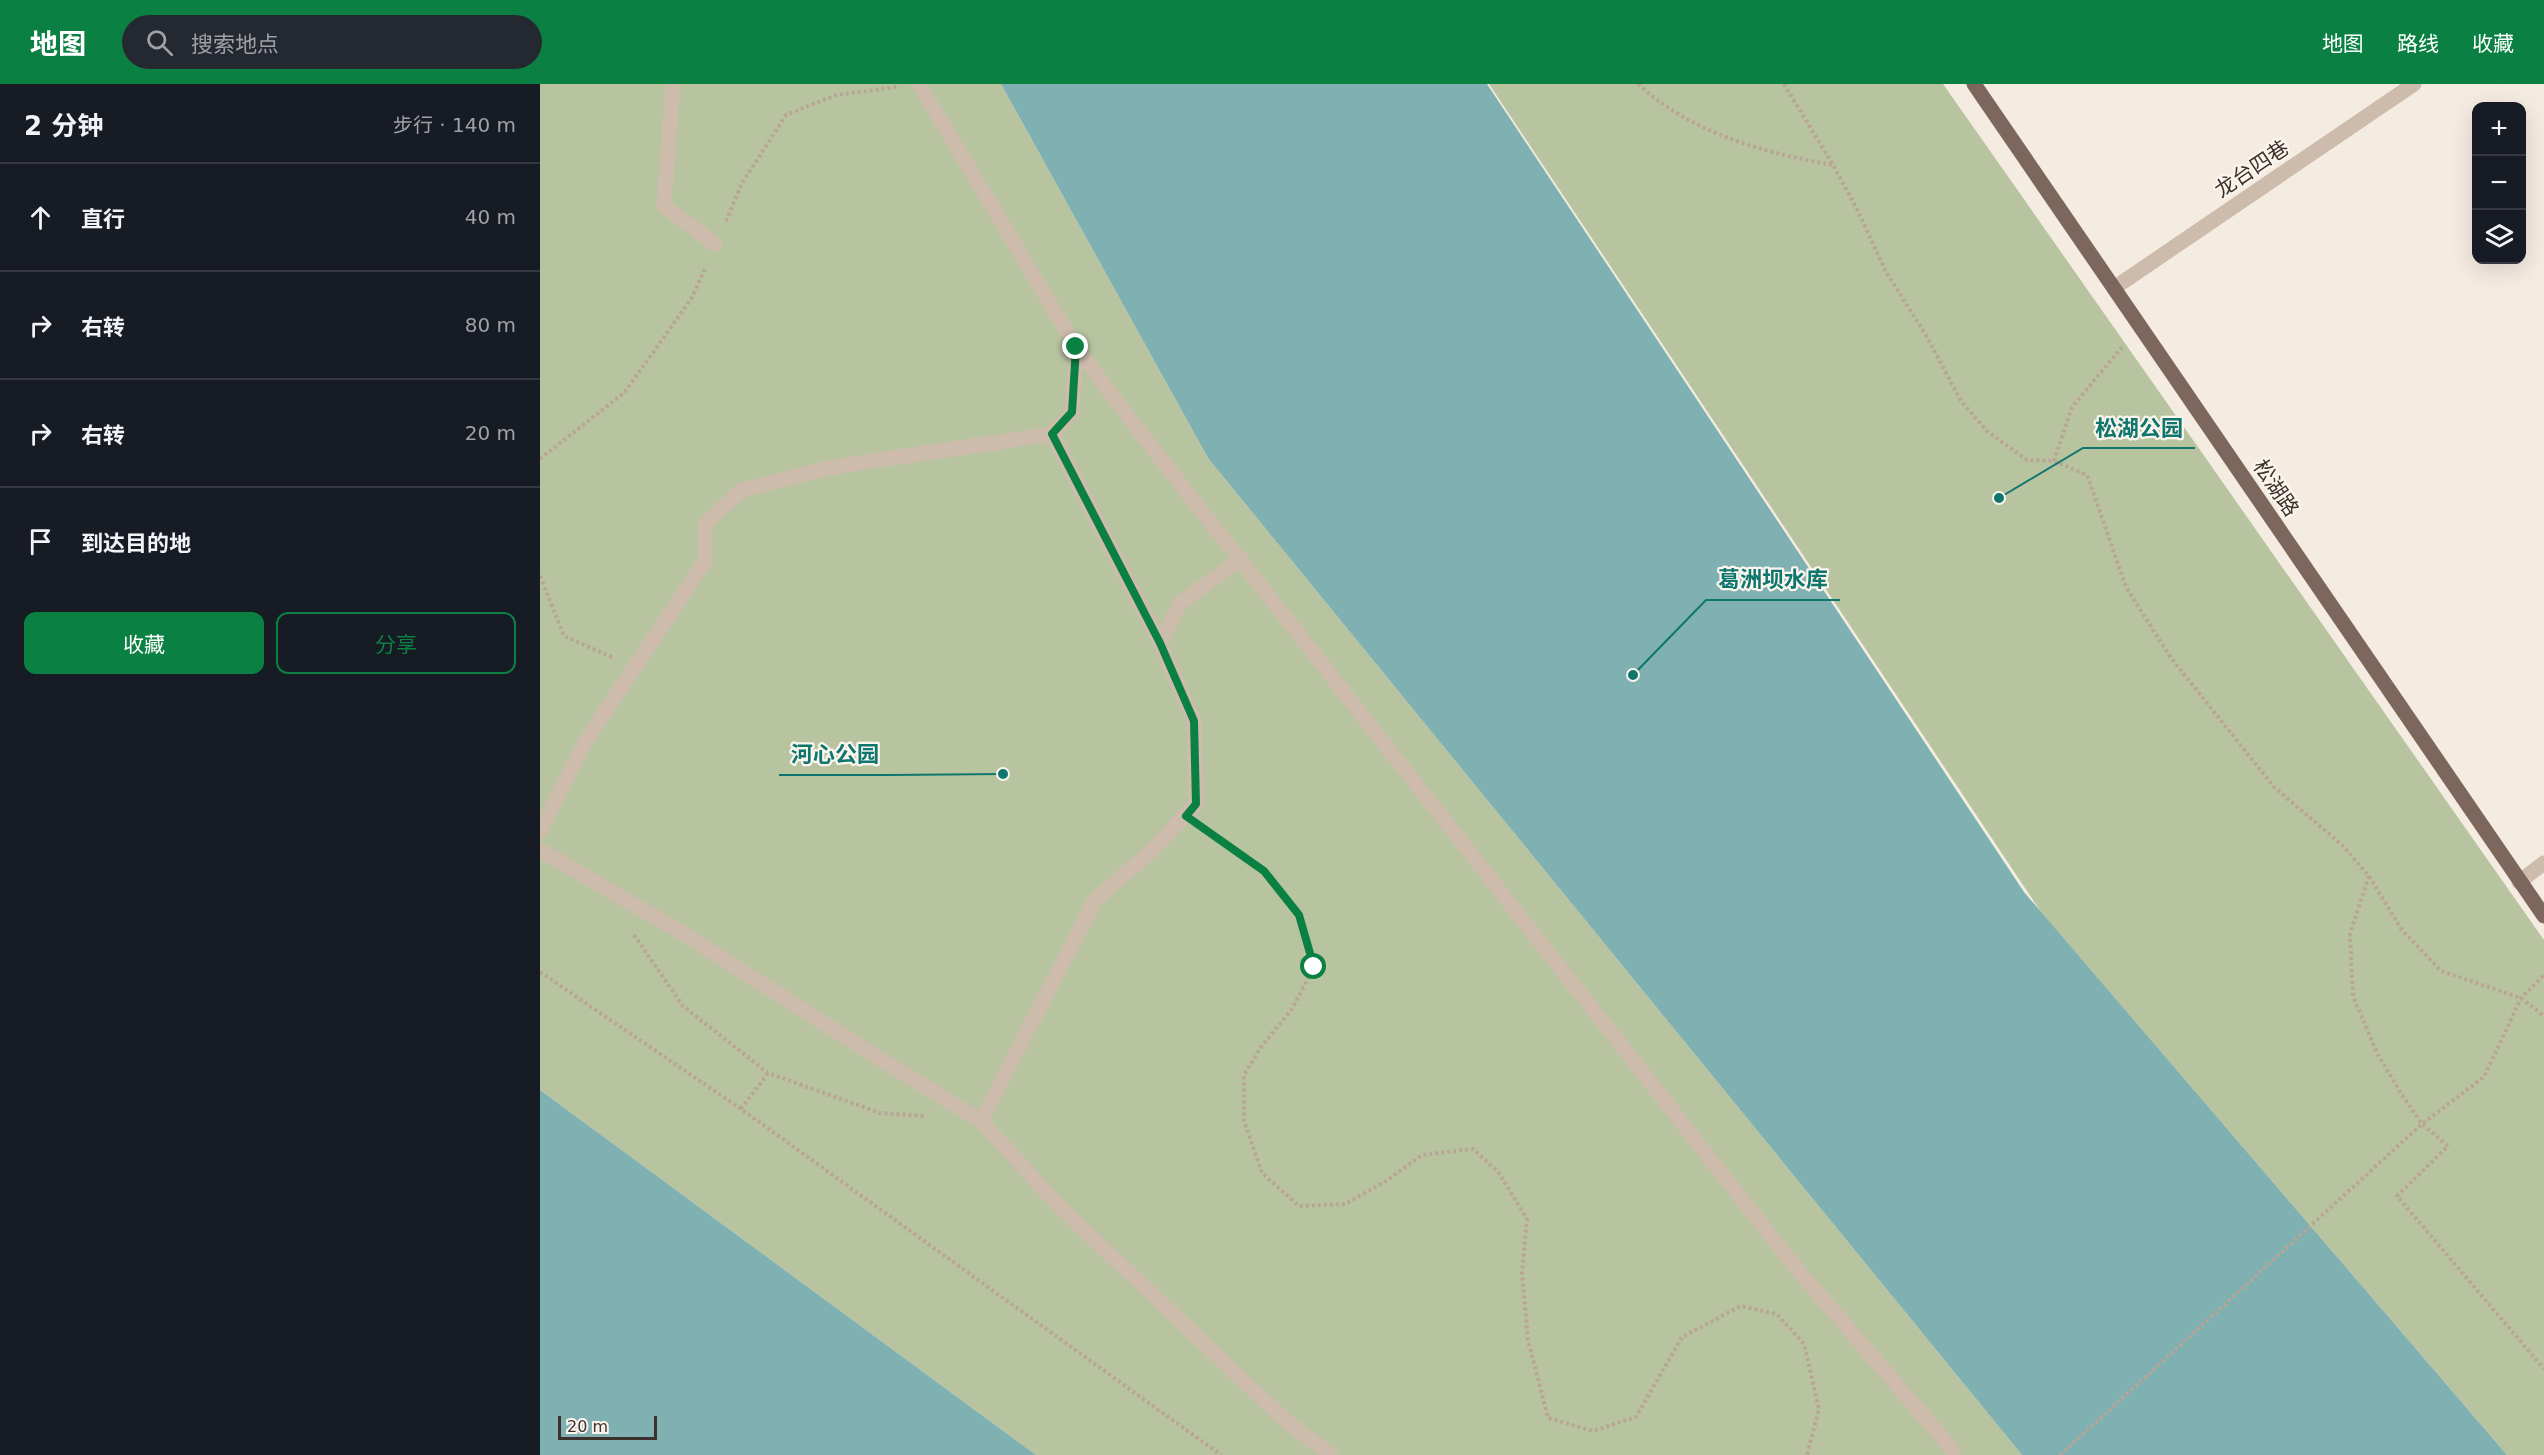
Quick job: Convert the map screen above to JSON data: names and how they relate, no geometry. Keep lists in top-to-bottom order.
{
  "streets": {
    "main road": ["松湖路"],
    "street": ["龙台四巷"]
  },
  "crossings": [
    ["龙台四巷", "松湖路"]
  ],
  "places": ["松湖公园", "葛洲坝水库", "河心公园"],
  "scale_bar": "20 m",
  "page": {
    "header": "地图",
    "search": "搜索地点",
    "nav": ["地图", "路线", "收藏"],
    "heading": ["2 分钟", "步行 · 140 m"],
    "map_buttons": ["+", "−"],
    "list": [
      ["直行", "40 m"],
      ["右转", "80 m"],
      ["右转", "20 m"],
      "到达目的地"
    ],
    "buttons": ["收藏", "分享"],
    "scale": "20 m"
  }
}
